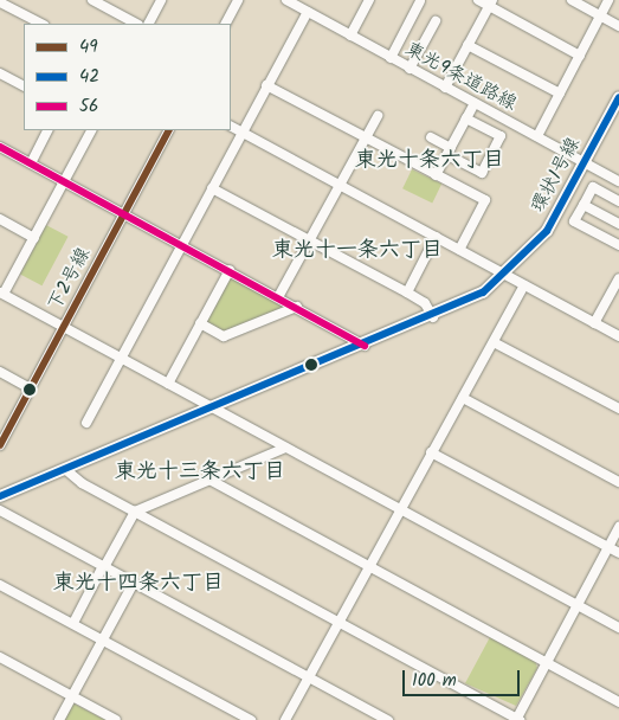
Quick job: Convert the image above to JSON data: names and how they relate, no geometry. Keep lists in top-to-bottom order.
{
  "streets": {
    "main road": ["環状1号線"],
    "street": ["東光9条道路線", "下2号線"]
  },
  "crossings": [
    ["東光9条道路線", "環状1号線"]
  ],
  "districts": [
    "東光十条六丁目",
    "東光十一条六丁目",
    "東光十三条六丁目",
    "東光十四条六丁目"
  ],
  "lines": ["transit line 42", "transit line 49", "transit line 56"],
  "legend": ["49", "42", "56"],
  "scale_bar": "100 m"
}
